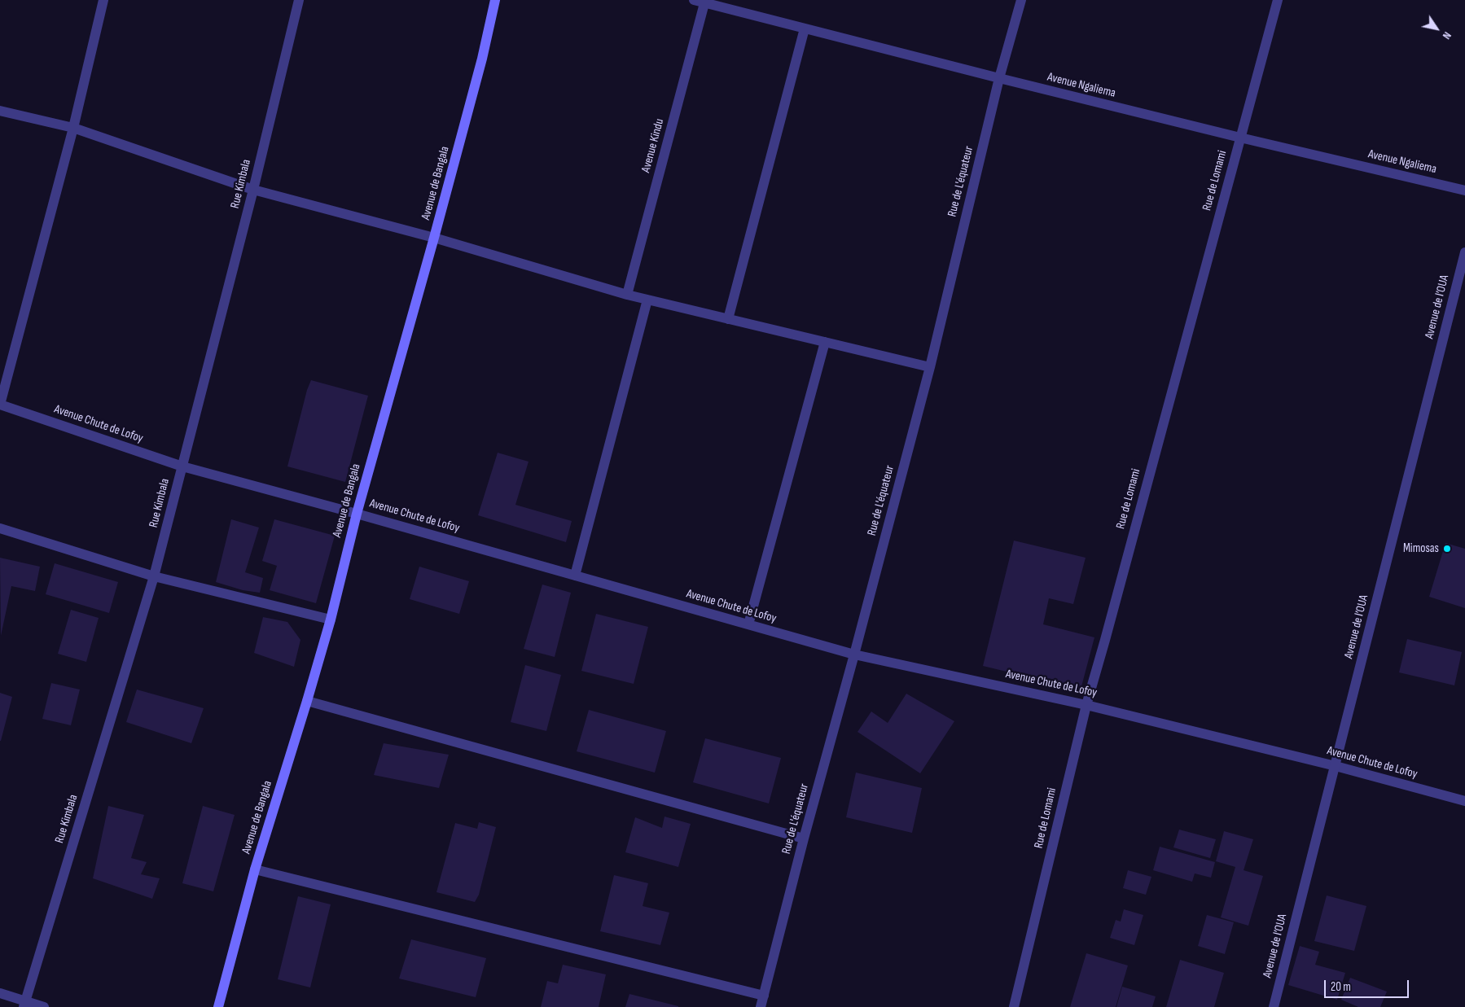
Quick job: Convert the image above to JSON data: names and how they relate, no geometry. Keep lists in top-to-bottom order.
{
  "streets": {
    "main road": ["Avenue de Bangala"],
    "street": [
      "Avenue Ngaliema",
      "Avenue Kindu",
      "Rue de Lomami",
      "Rue de L'équateur",
      "Rue Kimbala",
      "Avenue de l’OUA",
      "Avenue Chute de Lofoy"
    ]
  },
  "crossings": [
    ["Avenue Ngaliema", "Avenue Kindu"],
    ["Avenue Ngaliema", "Rue de Lomami"],
    ["Avenue Ngaliema", "Rue de L'équateur"],
    ["Rue de Lomami", "Avenue Chute de Lofoy"],
    ["Rue de L'équateur", "Avenue Chute de Lofoy"],
    ["Avenue de Bangala", "Avenue Chute de Lofoy"],
    ["Rue Kimbala", "Avenue Chute de Lofoy"],
    ["Avenue de l’OUA", "Avenue Chute de Lofoy"]
  ],
  "places": ["Mimosas"],
  "scale_bar": "20 m",
  "north": "bottom right"
}
